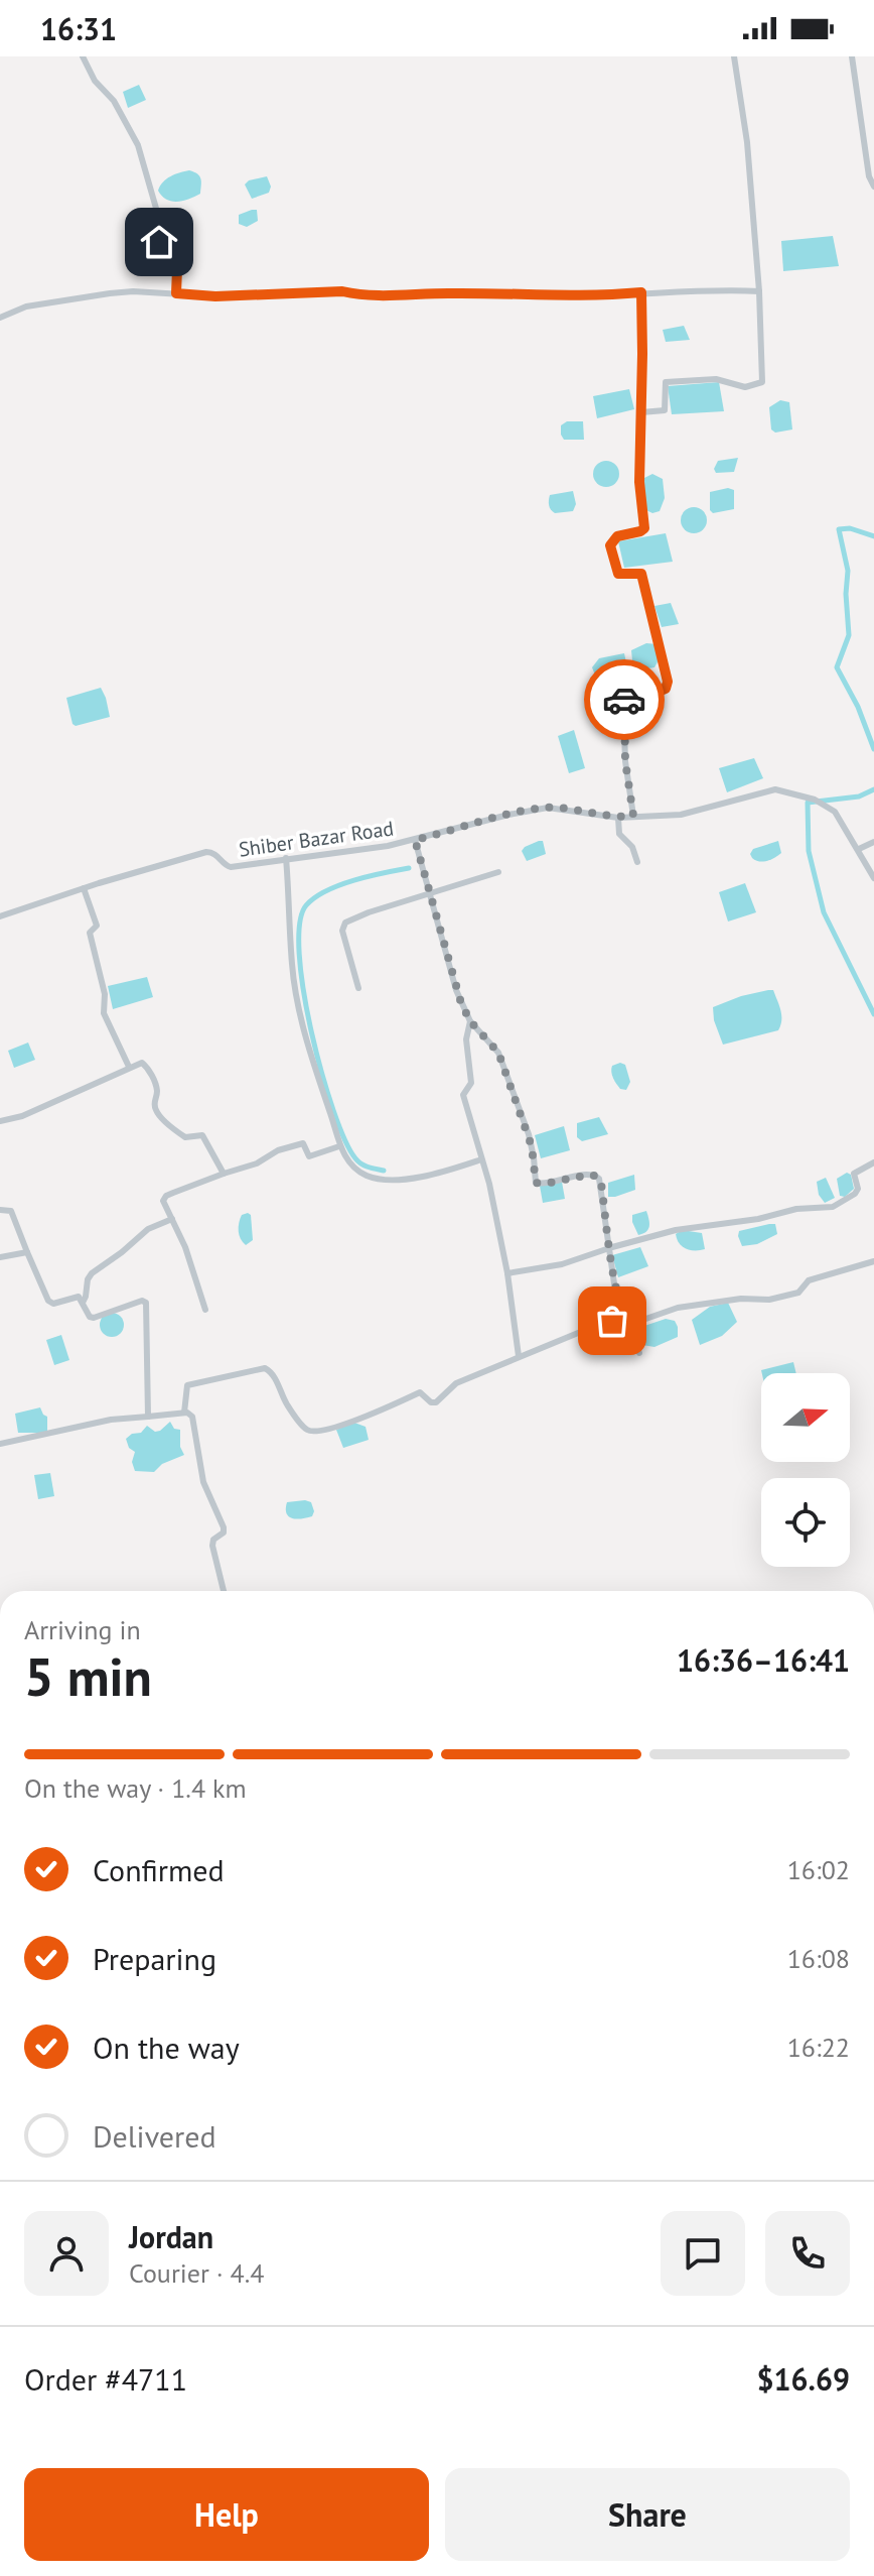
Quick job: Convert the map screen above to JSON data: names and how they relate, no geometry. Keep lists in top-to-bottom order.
{
  "streets": {
    "street": ["Shiber Bazar Road"]
  },
  "north": "right",
  "page": {
    "status": "16:31",
    "heading": ["5 min", "Arriving in", "16:36–16:41"],
    "panel": [
      "Jordan",
      "Courier · 4.4",
      "Order #4711",
      "$16.69"
    ],
    "bar": "On the way · 1.4 km",
    "list": [
      ["Confirmed", "16:02"],
      ["Preparing", "16:08"],
      ["On the way", "16:22"],
      "Delivered"
    ],
    "buttons": ["Help", "Share"]
  }
}
